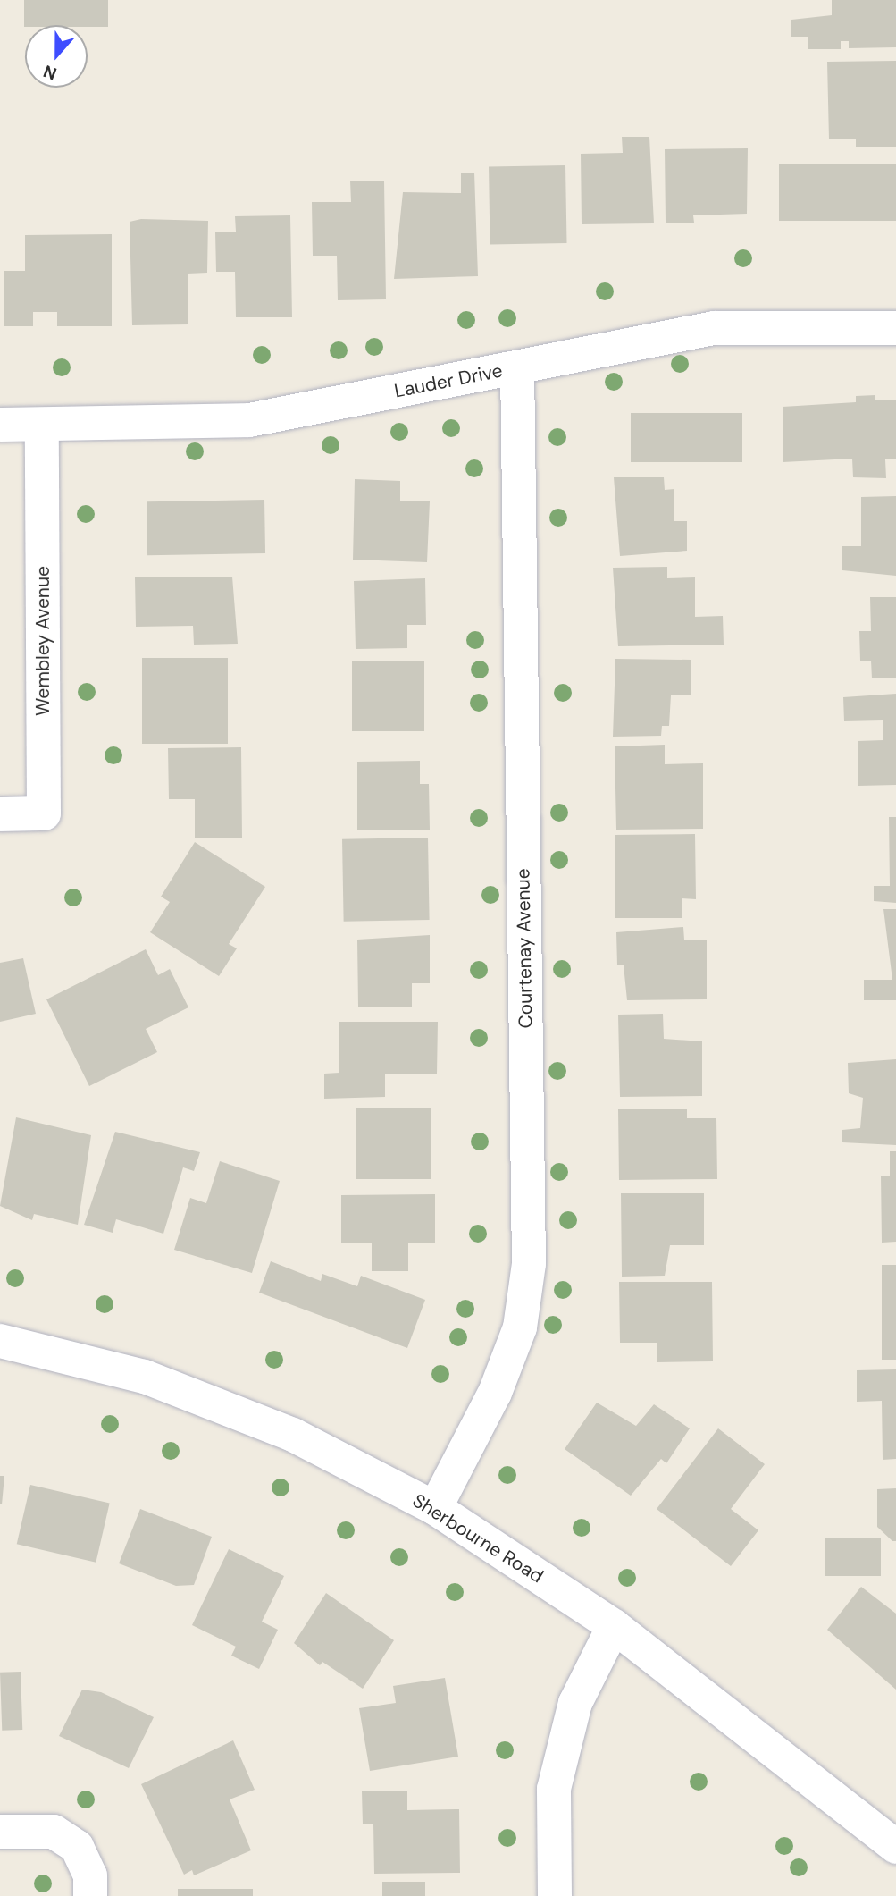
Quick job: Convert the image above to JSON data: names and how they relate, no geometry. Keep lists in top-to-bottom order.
{
  "streets": {
    "street": [
      "Lauder Drive",
      "Wembley Avenue",
      "Courtenay Avenue",
      "Sherbourne Road"
    ]
  },
  "crossings": [
    ["Lauder Drive", "Wembley Avenue"],
    ["Lauder Drive", "Courtenay Avenue"],
    ["Courtenay Avenue", "Sherbourne Road"]
  ],
  "north": "bottom"
}
